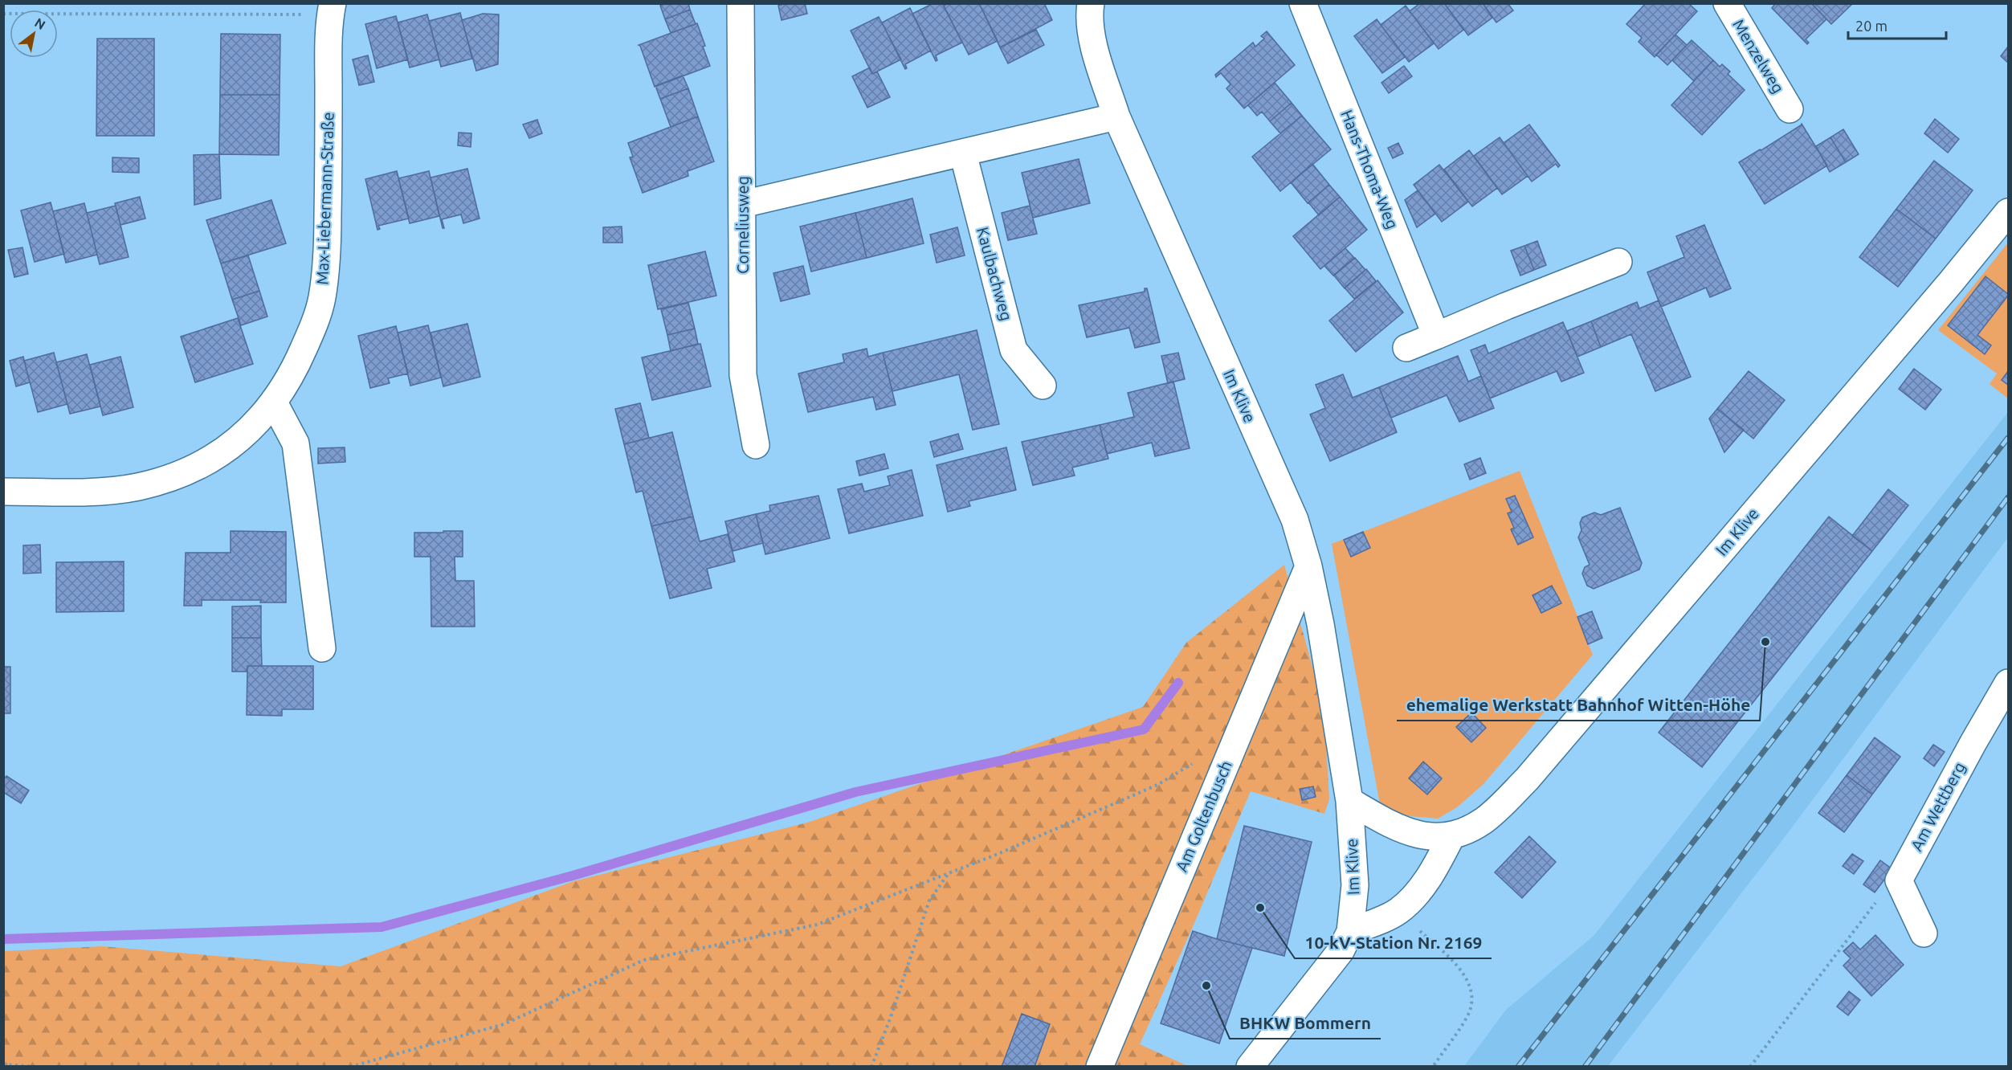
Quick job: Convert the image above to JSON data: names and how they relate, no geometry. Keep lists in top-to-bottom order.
{
  "streets": {
    "street": [
      "Menzelweg",
      "Hans-Thoma-Weg",
      "Max-Liebermann-Straße",
      "Corneliusweg",
      "Kaulbachweg",
      "Im Klive",
      "Am Wettberg",
      "Am Goltenbusch"
    ]
  },
  "crossings": [
    ["Im Klive", "Am Goltenbusch"]
  ],
  "places": ["ehemalige Werkstatt Bahnhof Witten-Höhe", "10-kV-Station Nr. 2169", "BHKW Bommern"],
  "scale_bar": "20 m",
  "north": "top right"
}
